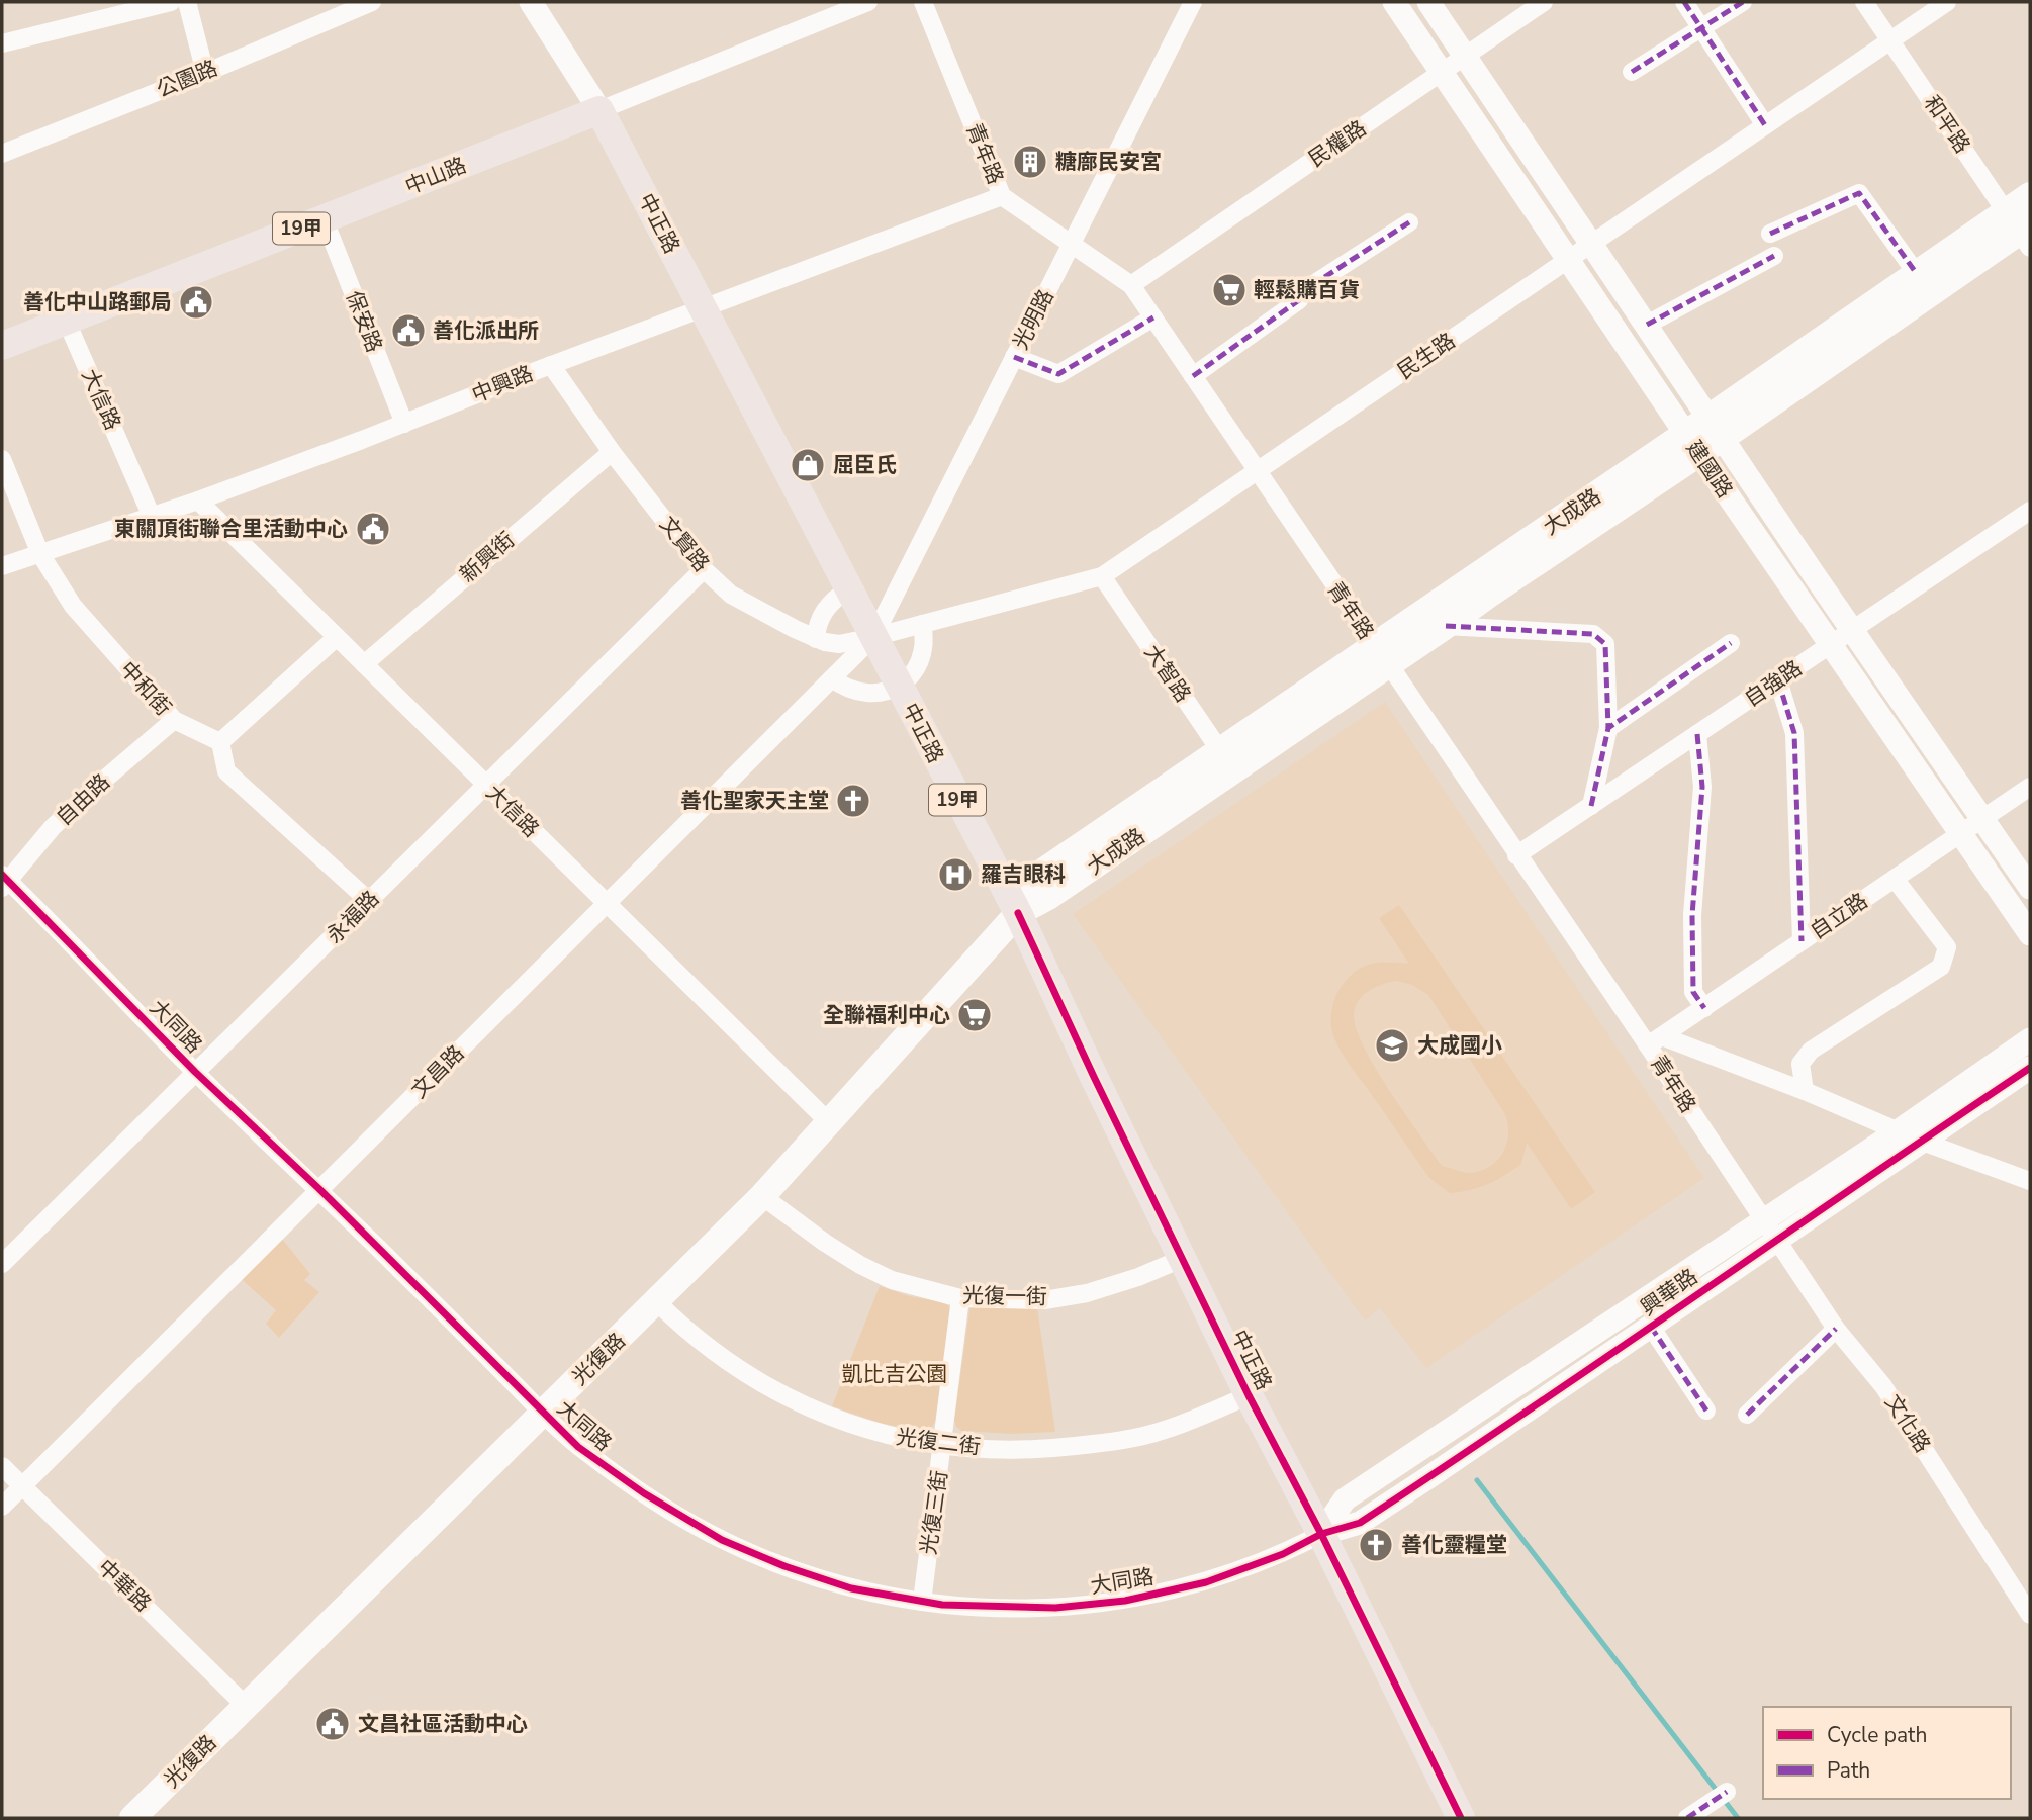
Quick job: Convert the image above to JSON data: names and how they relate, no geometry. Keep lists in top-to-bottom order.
{
  "streets": {
    "main road": [
      "中山路",
      "中正路",
      "19甲",
      "大成路",
      "光復路"
    ],
    "street": [
      "公園路",
      "和平路",
      "民權路",
      "青年路",
      "光明路",
      "保安路",
      "民生路",
      "中興路",
      "大信路",
      "建國路",
      "文賢路",
      "新興街",
      "大智路",
      "自強路",
      "中和街",
      "自由路",
      "自立路",
      "永福路",
      "大同路",
      "文昌路",
      "興華路",
      "光復一街",
      "文化路",
      "光復二街",
      "光復三街",
      "中華路"
    ]
  },
  "crossings": [
    ["和平路", "民生路"],
    ["和平路", "大成路"],
    ["民權路", "青年路"],
    ["民權路", "建國路"],
    ["青年路", "光明路"],
    ["青年路", "民生路"],
    ["青年路", "中興路"],
    ["青年路", "大成路"],
    ["青年路", "自強路"],
    ["青年路", "自立路"],
    ["青年路", "興華路"],
    ["青年路", "文化路"],
    ["中山路", "中正路"],
    ["中山路", "保安路"],
    ["中山路", "大信路"],
    ["中正路", "光明路"],
    ["中正路", "民生路"],
    ["中正路", "中興路"],
    ["中正路", "大成路"],
    ["中正路", "文賢路"],
    ["中正路", "大同路"],
    ["中正路", "文昌路"],
    ["中正路", "興華路"],
    ["中正路", "光復一街"],
    ["中正路", "光復路"],
    ["中正路", "光復二街"],
    ["光明路", "民生路"],
    ["光明路", "文賢路"],
    ["光明路", "文昌路"],
    ["保安路", "中興路"],
    ["民生路", "建國路"],
    ["民生路", "文賢路"],
    ["民生路", "大智路"],
    ["民生路", "文昌路"],
    ["中興路", "大信路"],
    ["中興路", "文賢路"],
    ["中興路", "中和街"],
    ["大信路", "新興街"],
    ["大信路", "永福路"],
    ["大信路", "文昌路"],
    ["大信路", "光復路"],
    ["建國路", "大成路"],
    ["建國路", "自強路"],
    ["建國路", "自立路"],
    ["大成路", "大智路"],
    ["大成路", "光復路"],
    ["文賢路", "新興街"],
    ["文賢路", "永福路"],
    ["文賢路", "文昌路"],
    ["中和街", "自由路"],
    ["自由路", "大同路"],
    ["永福路", "大同路"],
    ["大同路", "文昌路"],
    ["大同路", "興華路"],
    ["大同路", "光復路"],
    ["大同路", "光復三街"],
    ["文昌路", "中華路"],
    ["興華路", "文化路"],
    ["光復一街", "光復路"],
    ["光復一街", "光復三街"],
    ["光復路", "光復二街"],
    ["光復路", "中華路"],
    ["光復二街", "光復三街"]
  ],
  "parks": ["凱比吉公園"],
  "places": {
    "building": ["糖廍民安宮"],
    "supermarket": ["輕鬆購百貨", "全聯福利中心"],
    "public building": [
      "善化中山路郵局",
      "善化派出所",
      "東關頂街聯合里活動中心",
      "文昌社區活動中心"
    ],
    "shop": ["屈臣氏"],
    "church": ["善化聖家天主堂", "善化靈糧堂"],
    "hospital": ["羅吉眼科"],
    "school or university": ["大成國小"]
  },
  "legend": ["Cycle path", "Path"]
}
